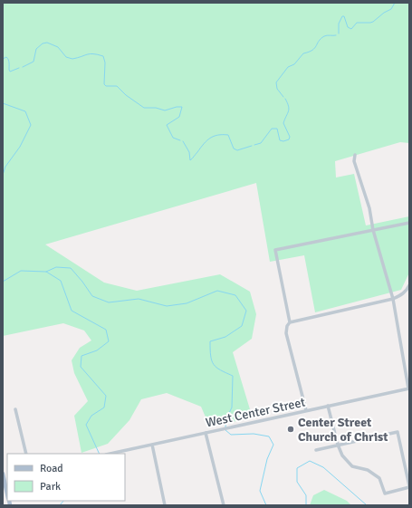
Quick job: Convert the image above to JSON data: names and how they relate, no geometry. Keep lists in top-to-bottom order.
{
  "streets": {
    "street": ["West Center Street"]
  },
  "places": ["Center Street Church of Christ"],
  "legend": ["Road", "Park"]
}
